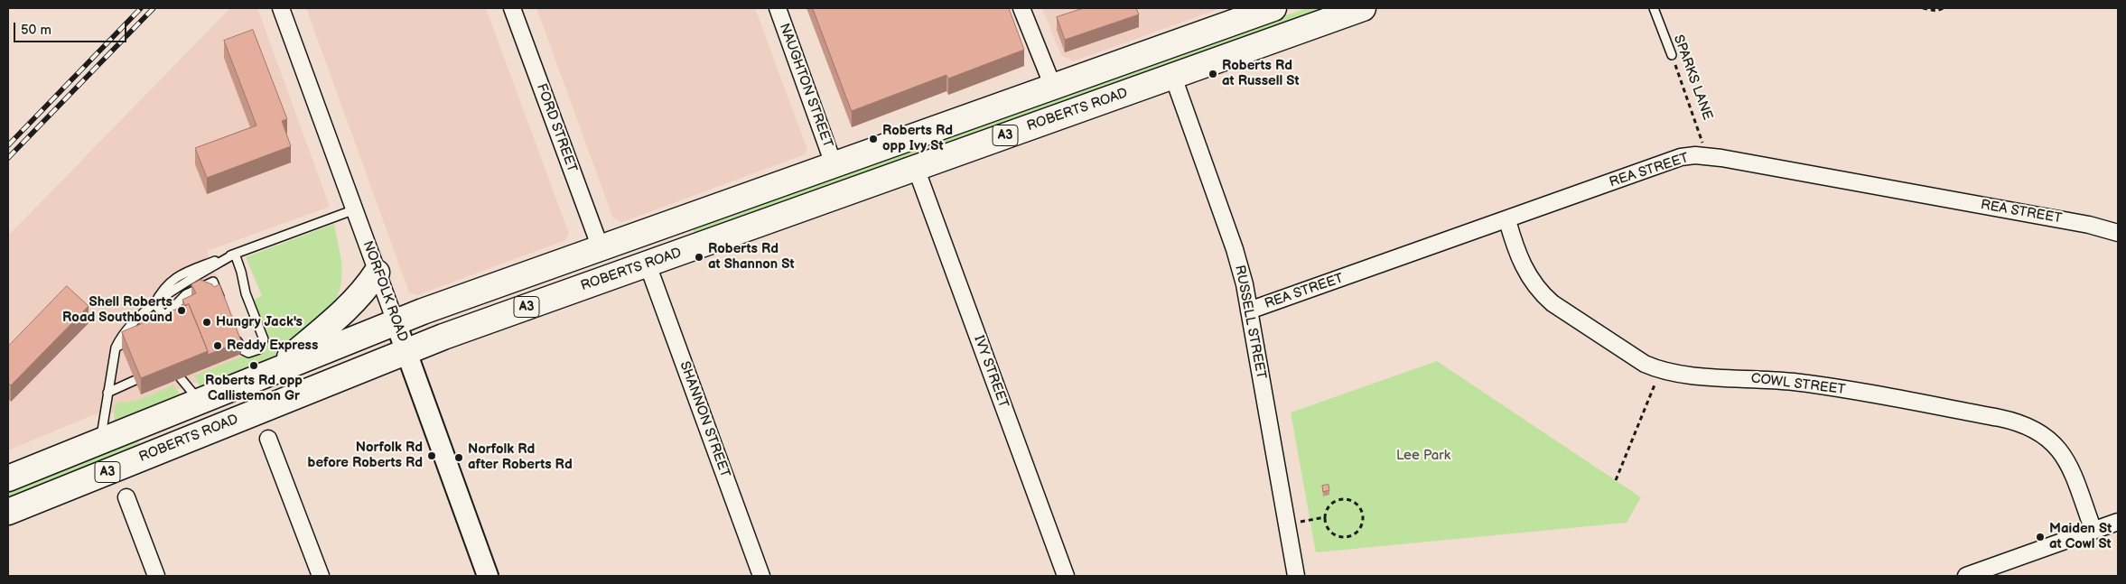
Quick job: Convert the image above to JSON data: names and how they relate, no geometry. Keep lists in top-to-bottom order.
{
  "streets": {
    "highway": ["ROBERTS ROAD", "A3"],
    "street": [
      "NAUGHTON STREET",
      "FORD STREET",
      "REA STREET",
      "NORFOLK ROAD",
      "RUSSELL STREET",
      "IVY STREET",
      "COWL STREET",
      "SHANNON STREET"
    ],
    "lane": ["SPARKS LANE"]
  },
  "crossings": [
    ["SPARKS LANE", "REA STREET"],
    ["NAUGHTON STREET", "A3"],
    ["ROBERTS ROAD", "NORFOLK ROAD"],
    ["ROBERTS ROAD", "RUSSELL STREET"],
    ["ROBERTS ROAD", "IVY STREET"],
    ["ROBERTS ROAD", "SHANNON STREET"],
    ["FORD STREET", "A3"],
    ["A3", "NORFOLK ROAD"],
    ["REA STREET", "RUSSELL STREET"],
    ["REA STREET", "COWL STREET"]
  ],
  "parks": ["Lee Park"],
  "places": [
    "Roberts Rd at Russell St",
    "Roberts Rd opp Ivy St",
    "Roberts Rd at Shannon St",
    "Shell Roberts Road Southbound",
    "Hungry Jack's",
    "Reddy Express",
    "Roberts Rd opp Callistemon Gr",
    "Norfolk Rd before Roberts Rd",
    "Norfolk Rd after Roberts Rd",
    "Maiden St at Cowl St"
  ],
  "scale_bar": "50 m"
}
